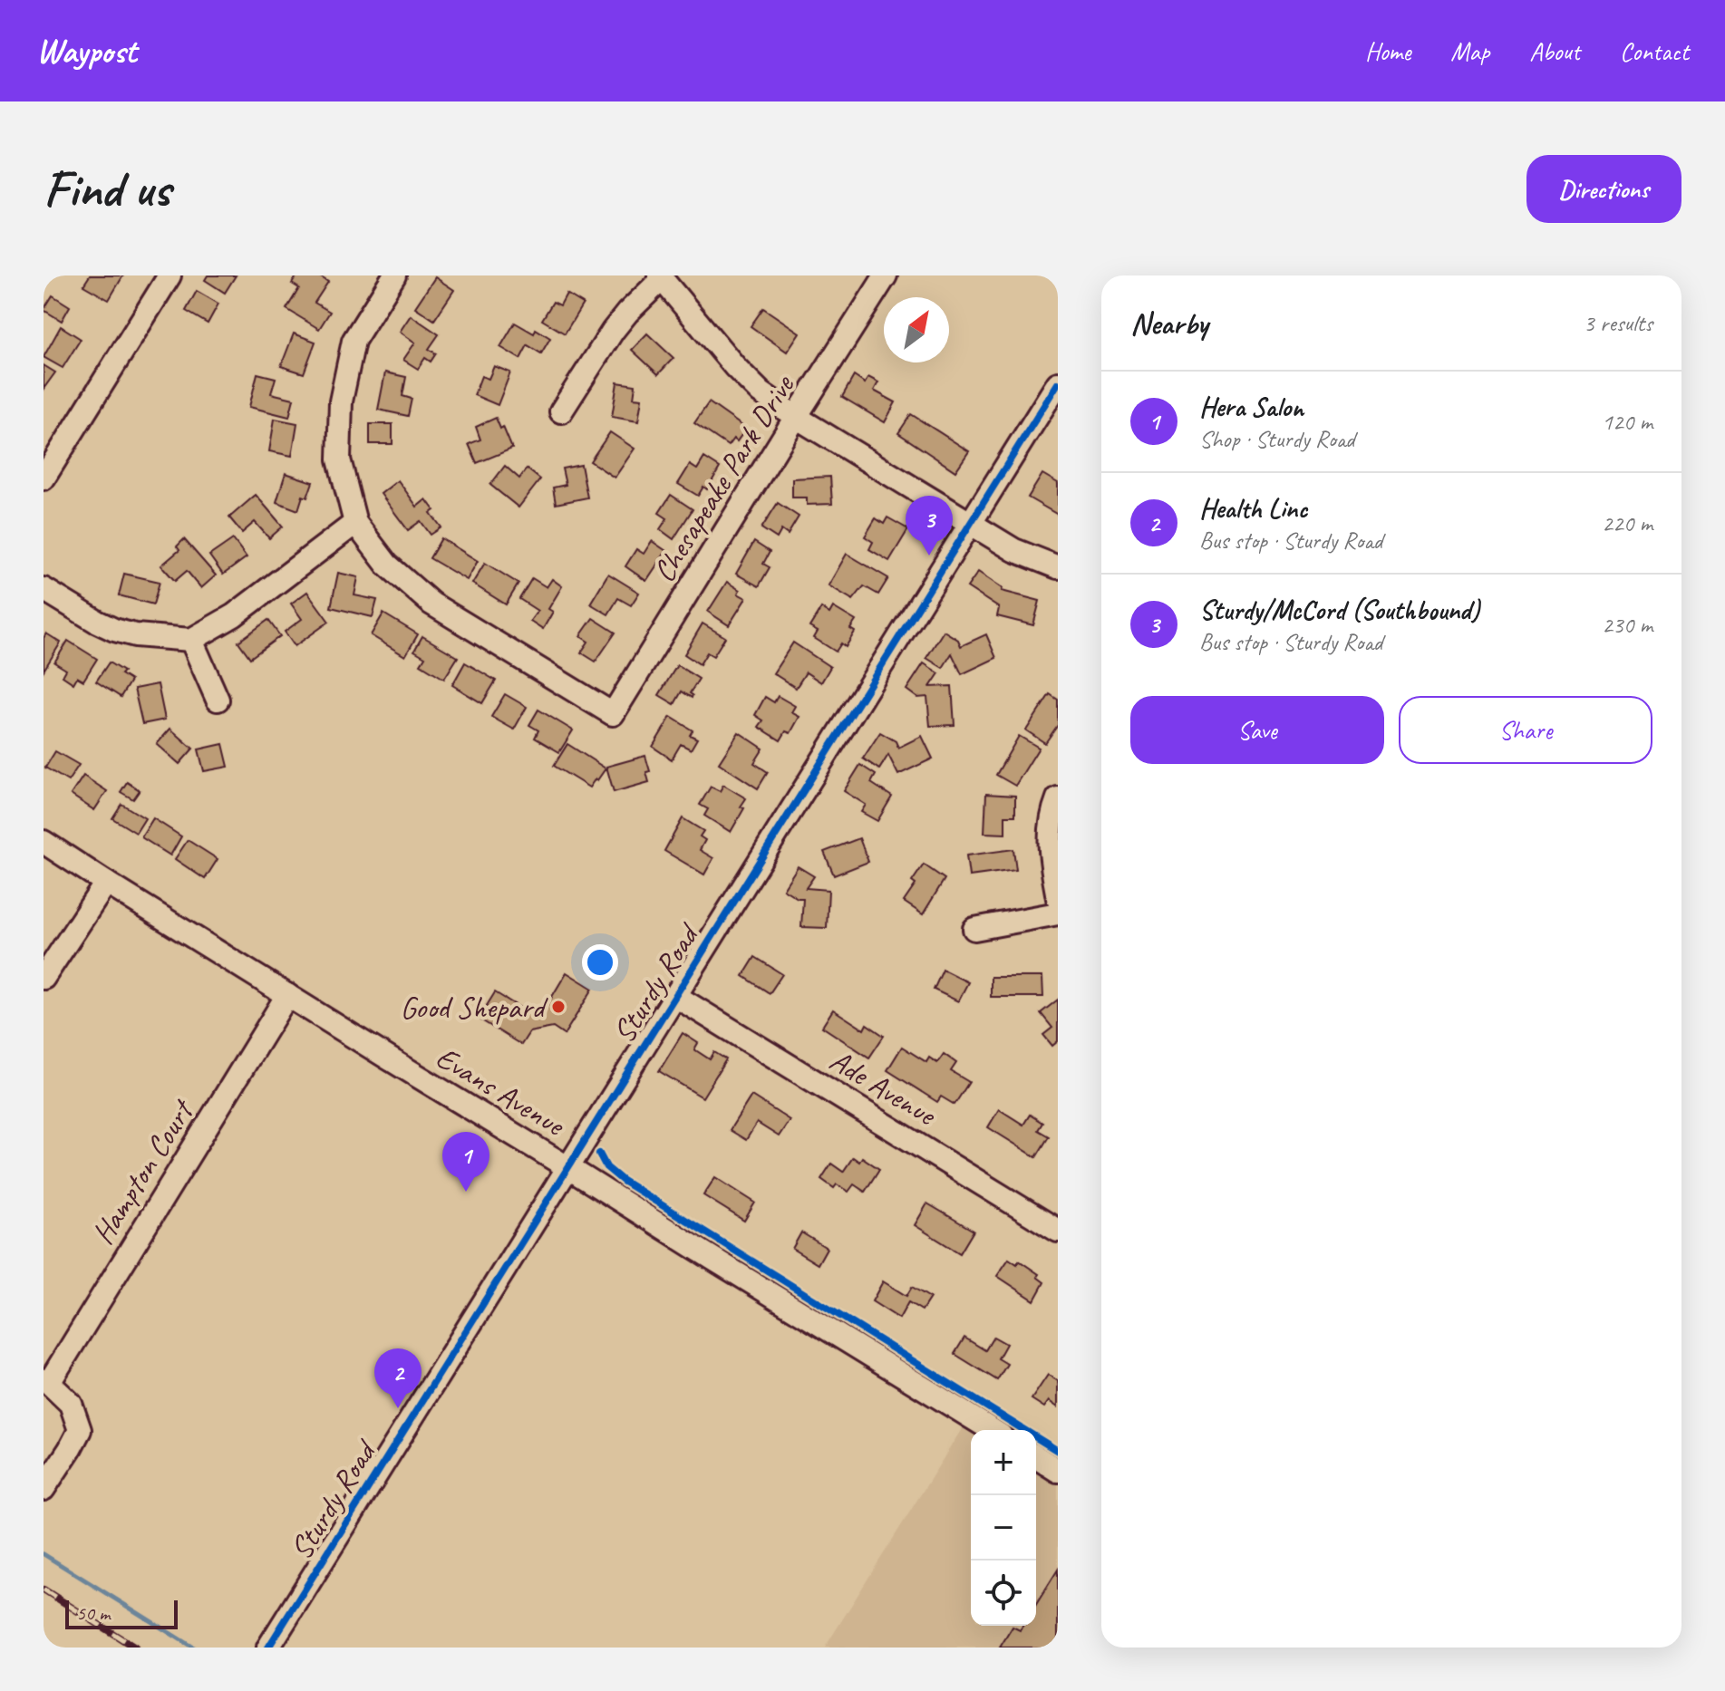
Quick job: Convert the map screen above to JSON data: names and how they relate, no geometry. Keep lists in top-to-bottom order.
{
  "streets": {
    "street": [
      "Chesapeake Park Drive",
      "Sturdy Road",
      "Ade Avenue",
      "Evans Avenue",
      "Hampton Court"
    ]
  },
  "crossings": [
    ["Sturdy Road", "Ade Avenue"],
    ["Sturdy Road", "Evans Avenue"],
    ["Evans Avenue", "Hampton Court"]
  ],
  "places": ["Good Shepard"],
  "scale_bar": "50 m",
  "north": "top right",
  "page": {
    "header": "Waypost",
    "nav": [
      "Home",
      "Map",
      "About",
      "Contact"
    ],
    "buttons": [
      "Directions",
      ["Save", "Share"]
    ],
    "title": "Find us",
    "heading": ["Nearby", "3 results"],
    "list": [
      {
        "mark": "1",
        "name": "Hera Salon",
        "note": "Shop · Sturdy Road",
        "value": "120 m"
      },
      {
        "mark": "2",
        "name": "Health Linc",
        "note": "Bus stop · Sturdy Road",
        "value": "220 m"
      },
      {
        "mark": "3",
        "name": "Sturdy/McCord (Southbound)",
        "note": "Bus stop · Sturdy Road",
        "value": "230 m"
      }
    ],
    "pins": ["3", "1", "2"],
    "map_buttons": ["+", "−"],
    "scale": "50 m"
  }
}
